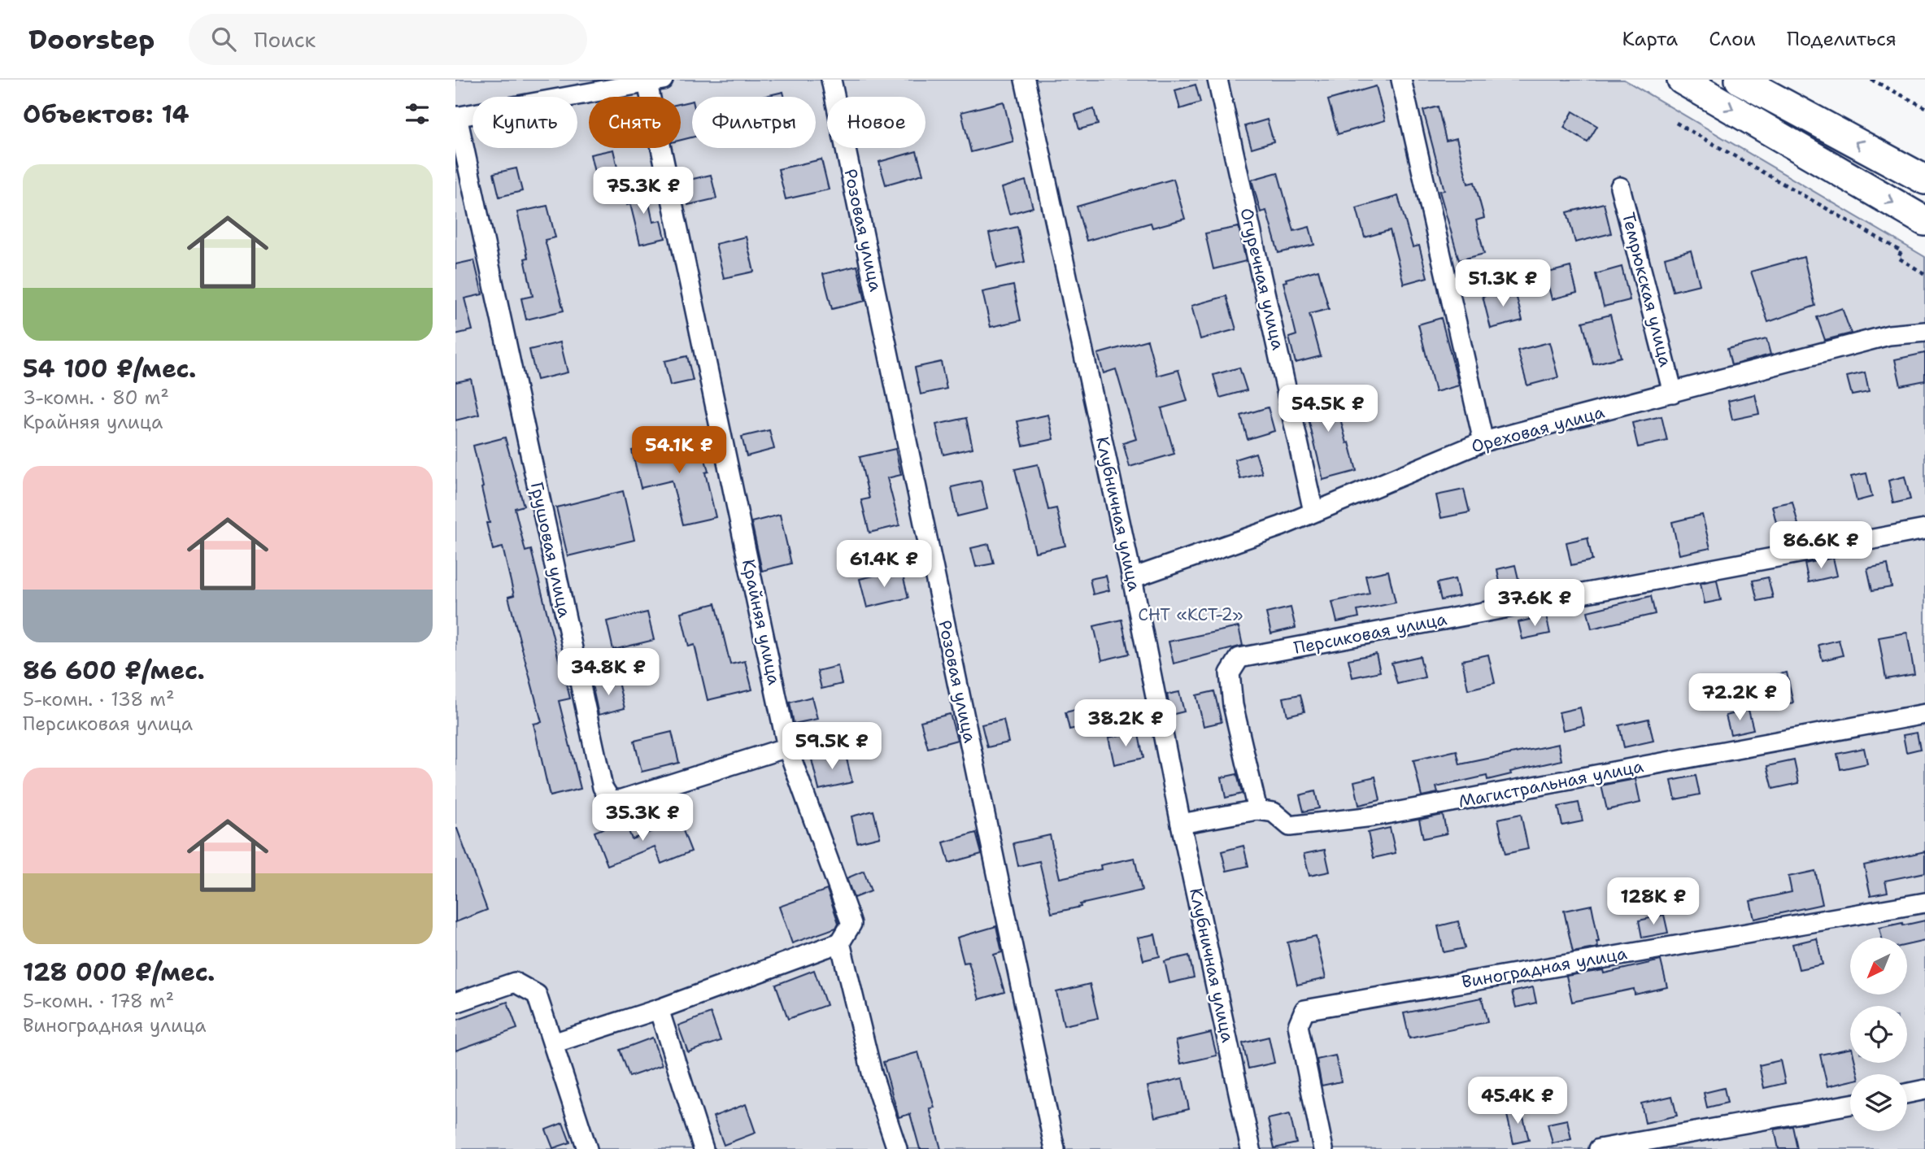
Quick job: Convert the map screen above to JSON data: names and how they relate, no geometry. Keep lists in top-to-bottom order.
{
  "streets": {
    "street": [
      "Розовая улица",
      "Огуречная улица",
      "Темрюкская улица",
      "Ореховая улица",
      "Клубничная улица",
      "Грушовая улица",
      "Крайняя улица",
      "Персиковая улица",
      "Магистральная улица",
      "Виноградная улица"
    ]
  },
  "crossings": [
    ["Огуречная улица", "Ореховая улица"],
    ["Темрюкская улица", "Ореховая улица"],
    ["Ореховая улица", "Клубничная улица"],
    ["Грушовая улица", "Крайняя улица"],
    ["Персиковая улица", "Магистральная улица"]
  ],
  "parks": ["СНТ «КСТ-2»"],
  "north": "bottom left",
  "page": {
    "header": "Doorstep",
    "search": "Поиск",
    "nav": ["Карта", "Слои", "Поделиться"],
    "heading": "Объектов: 14",
    "chip": [
      "Купить",
      "Снять",
      "Фильтры",
      "Новое"
    ],
    "list": [
      {
        "name": "54 100 ₽/мес.",
        "note": "3-комн. · 80 m² · Крайняя улица"
      },
      {
        "name": "86 600 ₽/мес.",
        "note": "5-комн. · 138 m² · Персиковая улица"
      },
      {
        "name": "128 000 ₽/мес.",
        "note": "5-комн. · 178 m² · Виноградная улица"
      }
    ],
    "price": [
      "75.3K ₽",
      "51.3K ₽",
      "54.5K ₽",
      "54.1K ₽",
      "86.6K ₽",
      "61.4K ₽",
      "37.6K ₽",
      "34.8K ₽",
      "72.2K ₽",
      "38.2K ₽",
      "59.5K ₽",
      "35.3K ₽",
      "128K ₽",
      "45.4K ₽"
    ]
  }
}
